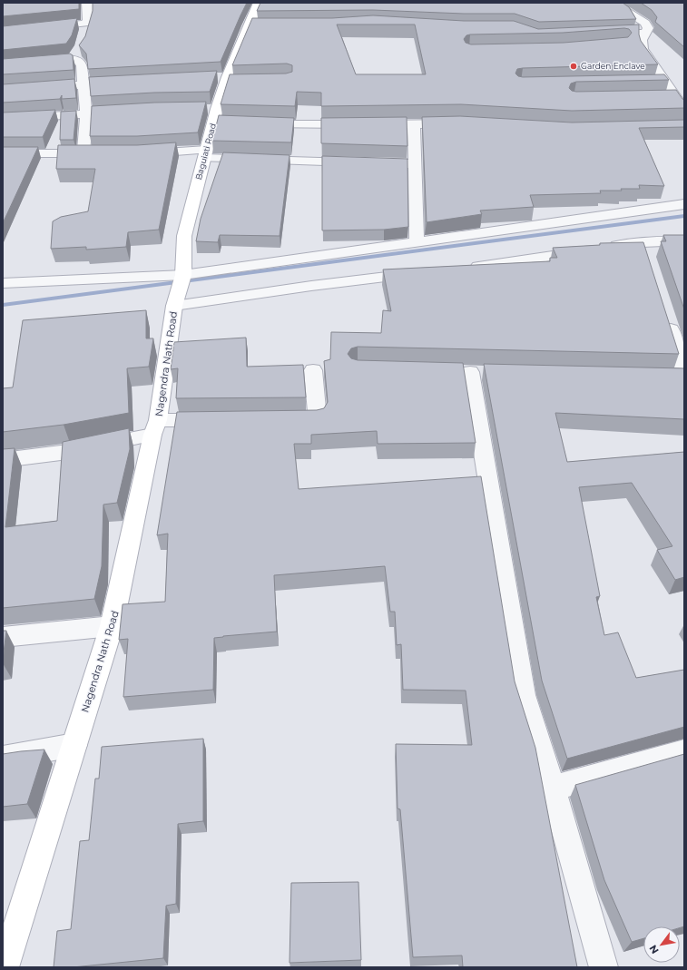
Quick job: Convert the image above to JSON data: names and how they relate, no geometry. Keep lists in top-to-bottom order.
{
  "streets": {
    "street": ["Baguiati Road", "Nagendra Nath Road"]
  },
  "crossings": [
    ["Baguiati Road", "Nagendra Nath Road"]
  ],
  "places": ["Garden Enclave"],
  "north": "bottom left"
}
